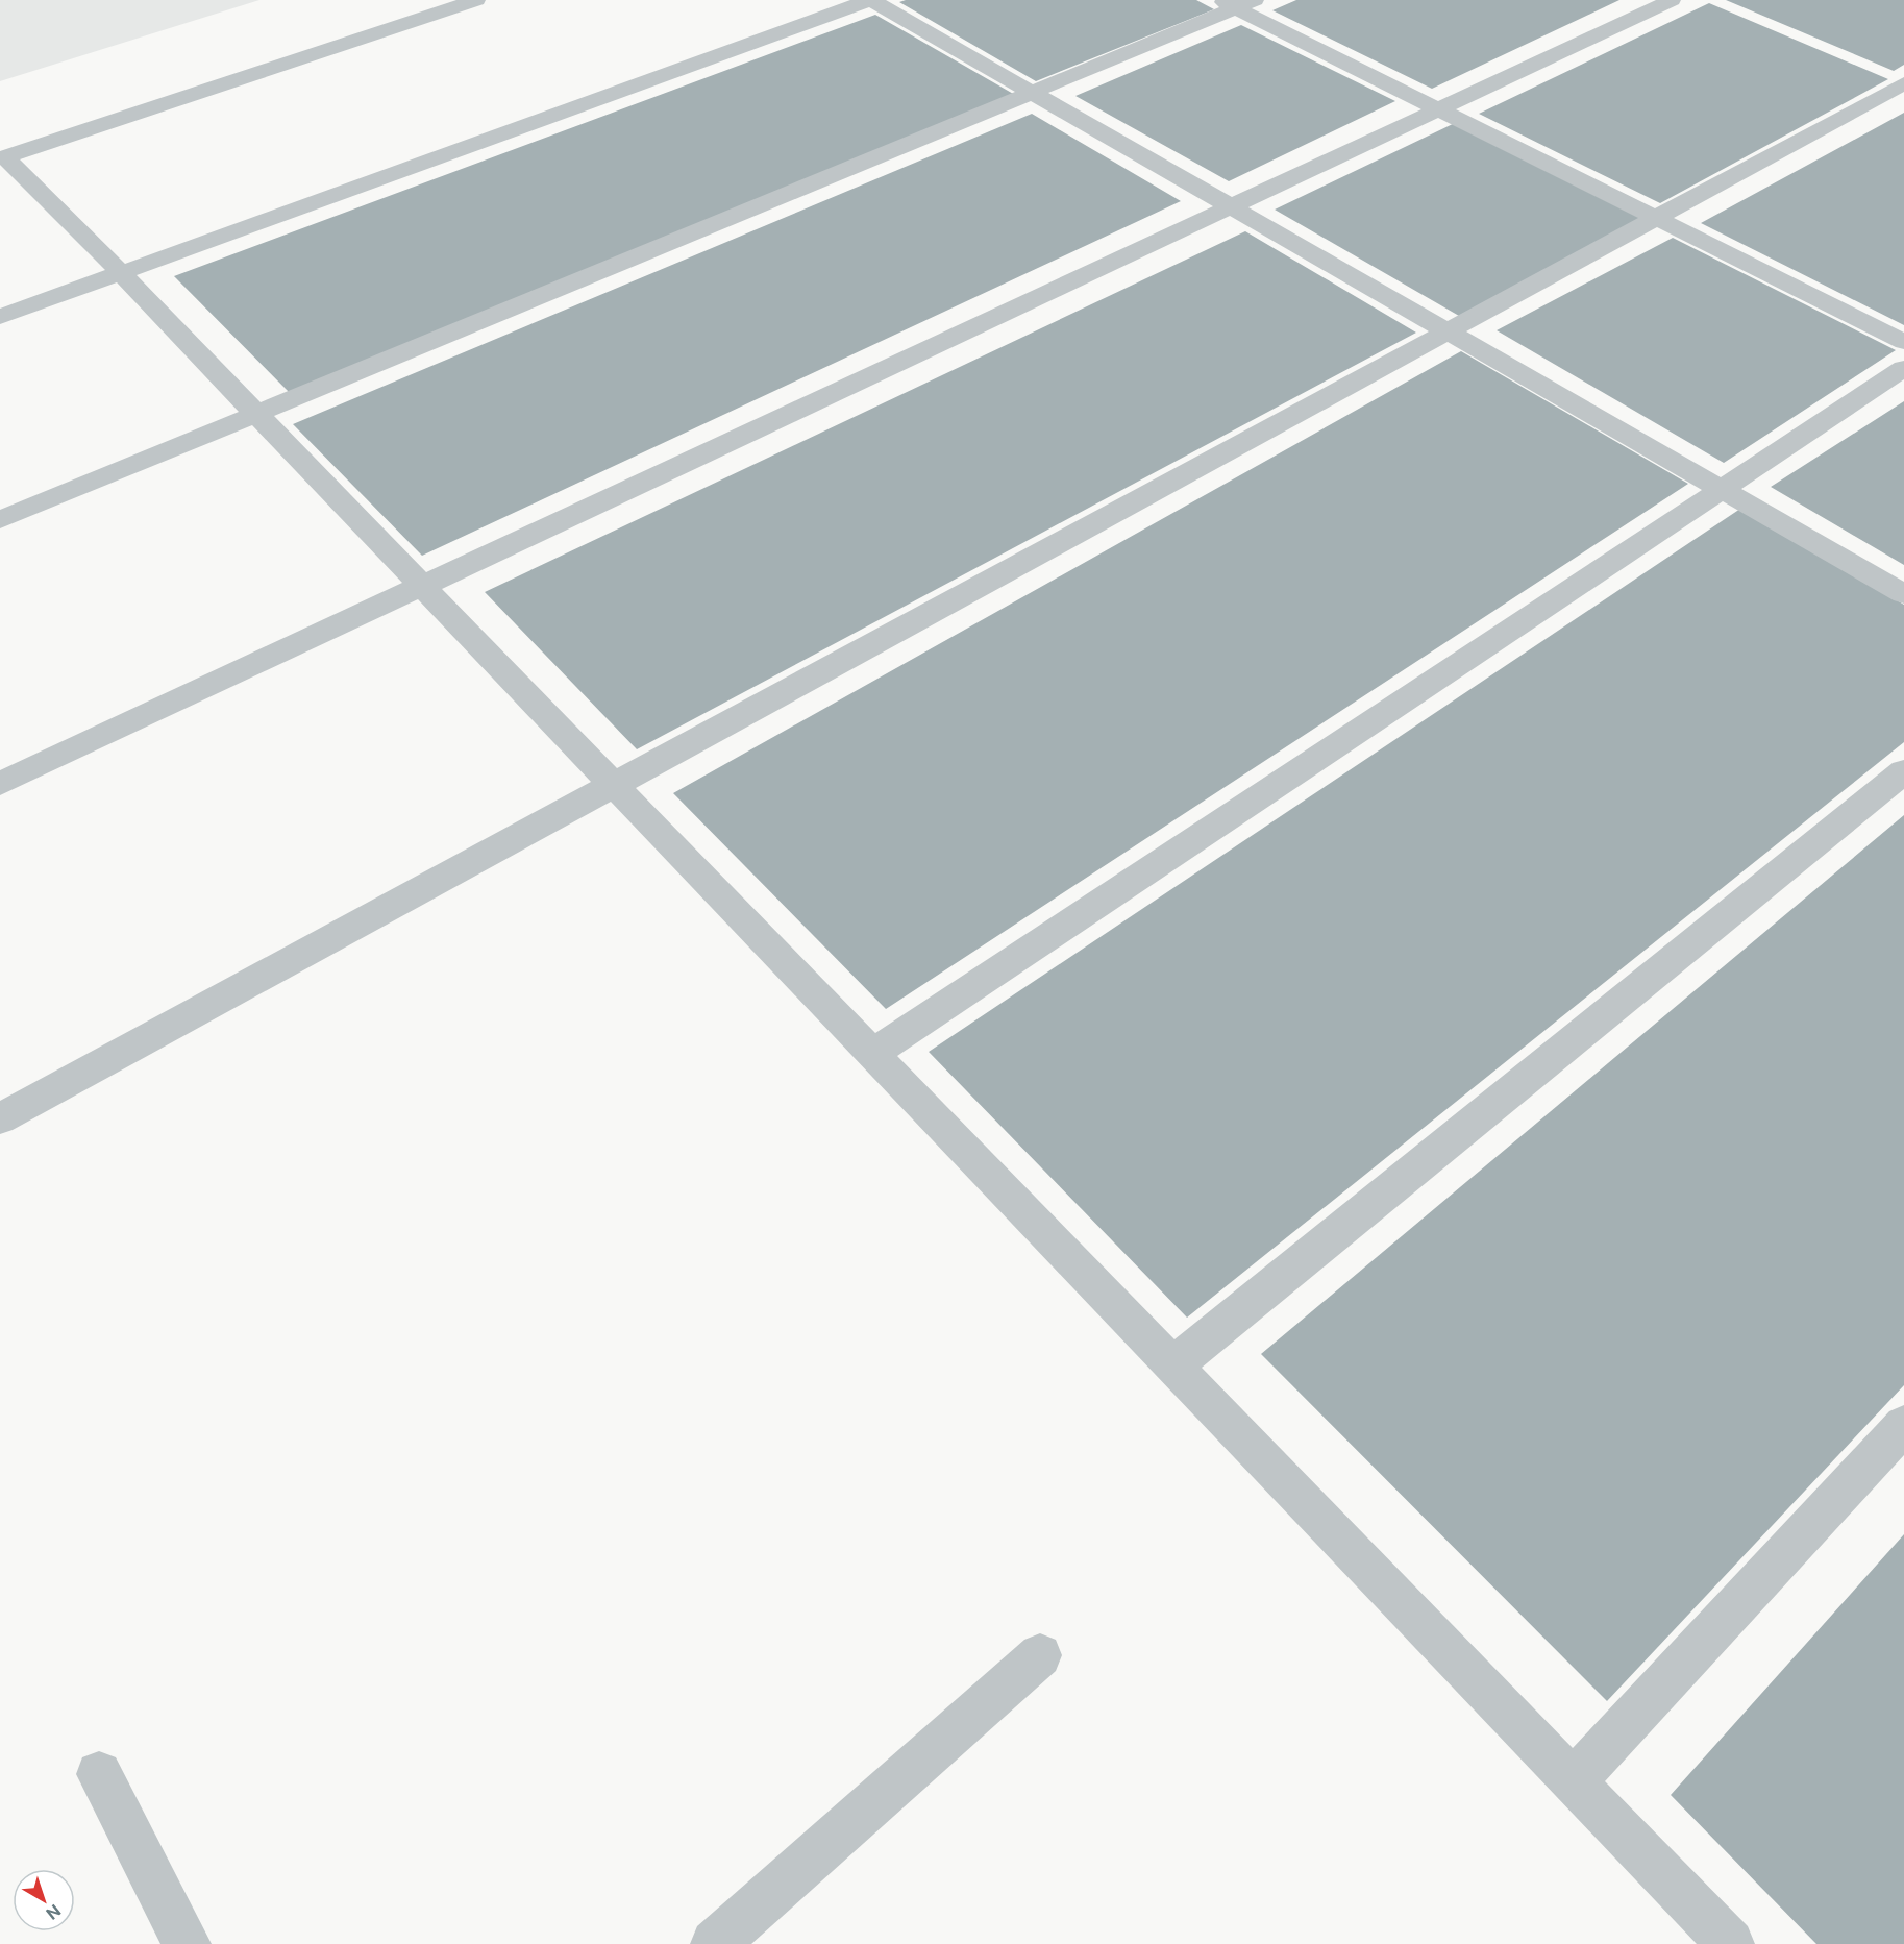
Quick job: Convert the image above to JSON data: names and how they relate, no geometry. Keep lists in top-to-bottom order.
{
  "north": "bottom right"
}
